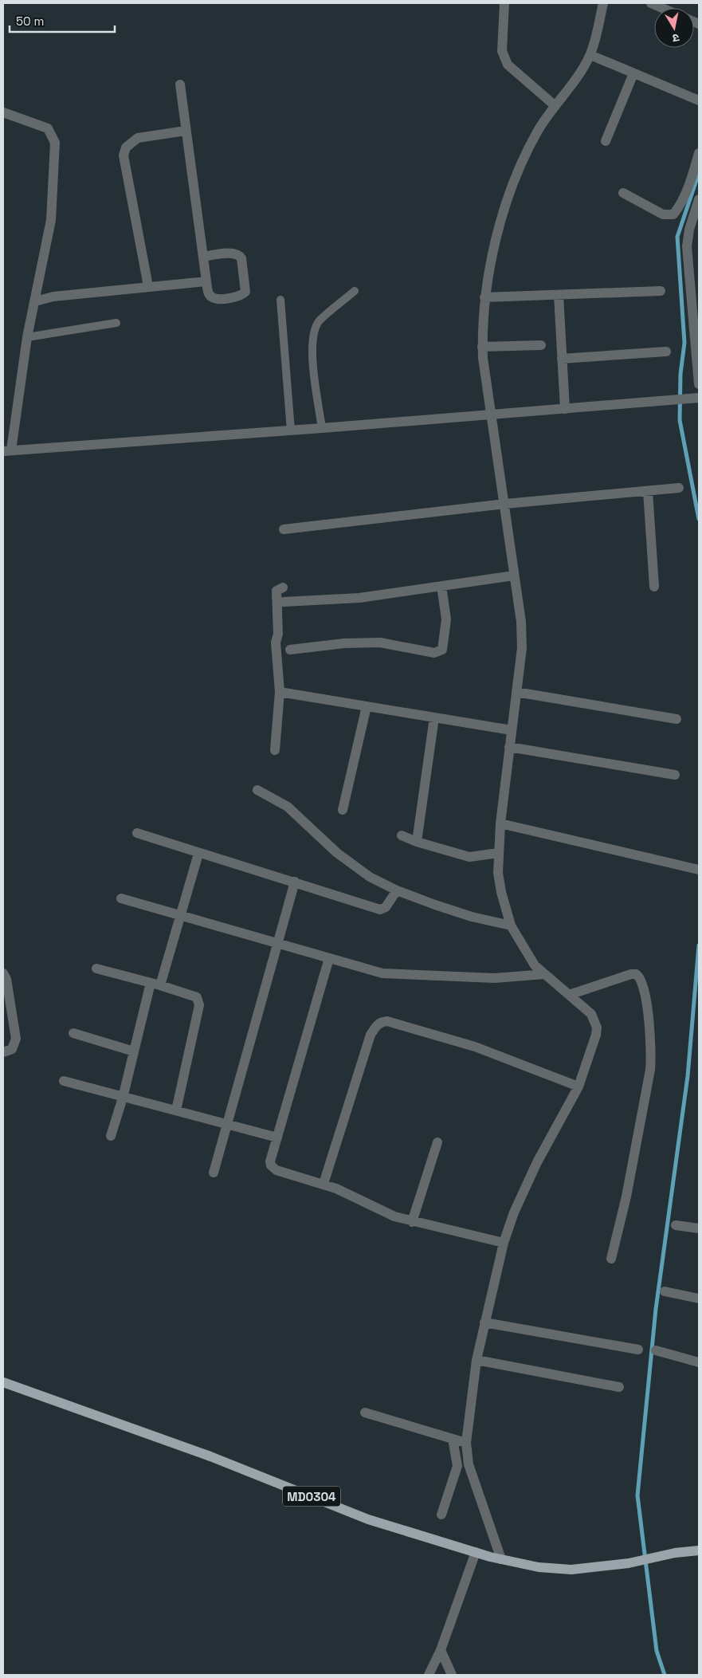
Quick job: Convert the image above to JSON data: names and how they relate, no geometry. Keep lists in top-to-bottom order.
{
  "streets": {
    "main road": ["MD0304"]
  },
  "scale_bar": "50 m",
  "north": "bottom"
}
